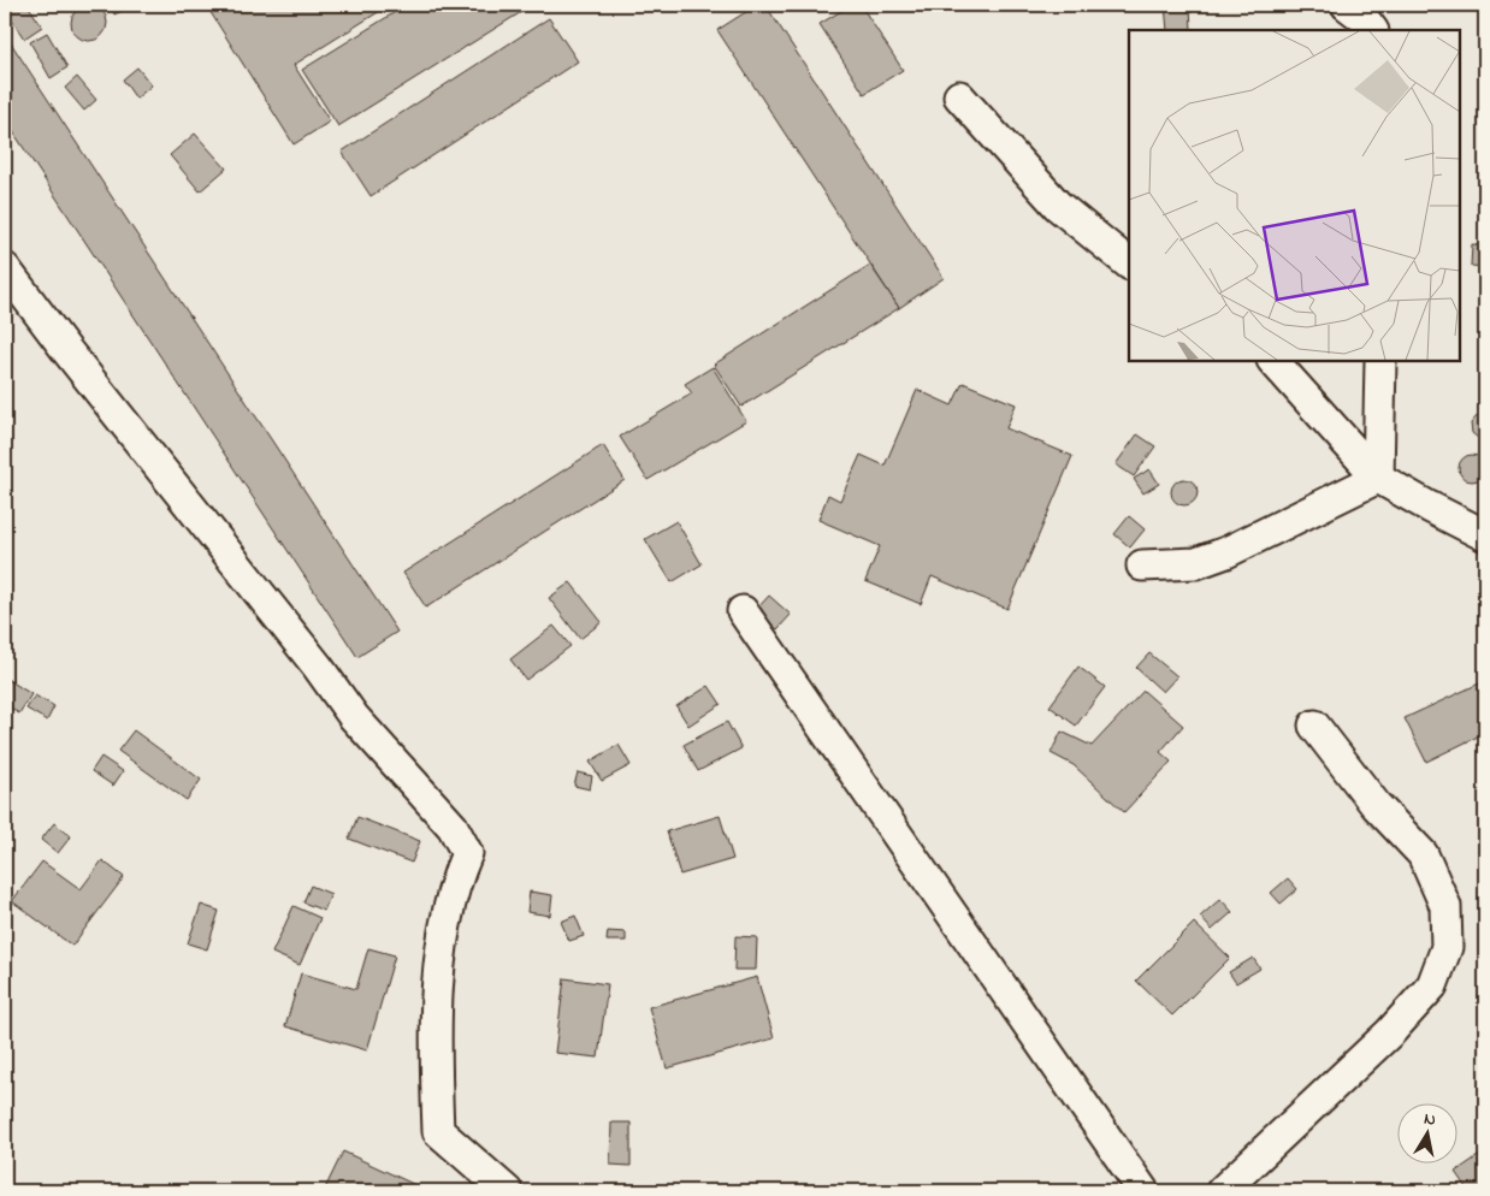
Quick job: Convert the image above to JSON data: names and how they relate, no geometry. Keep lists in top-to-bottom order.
{
  "north": "top"
}
